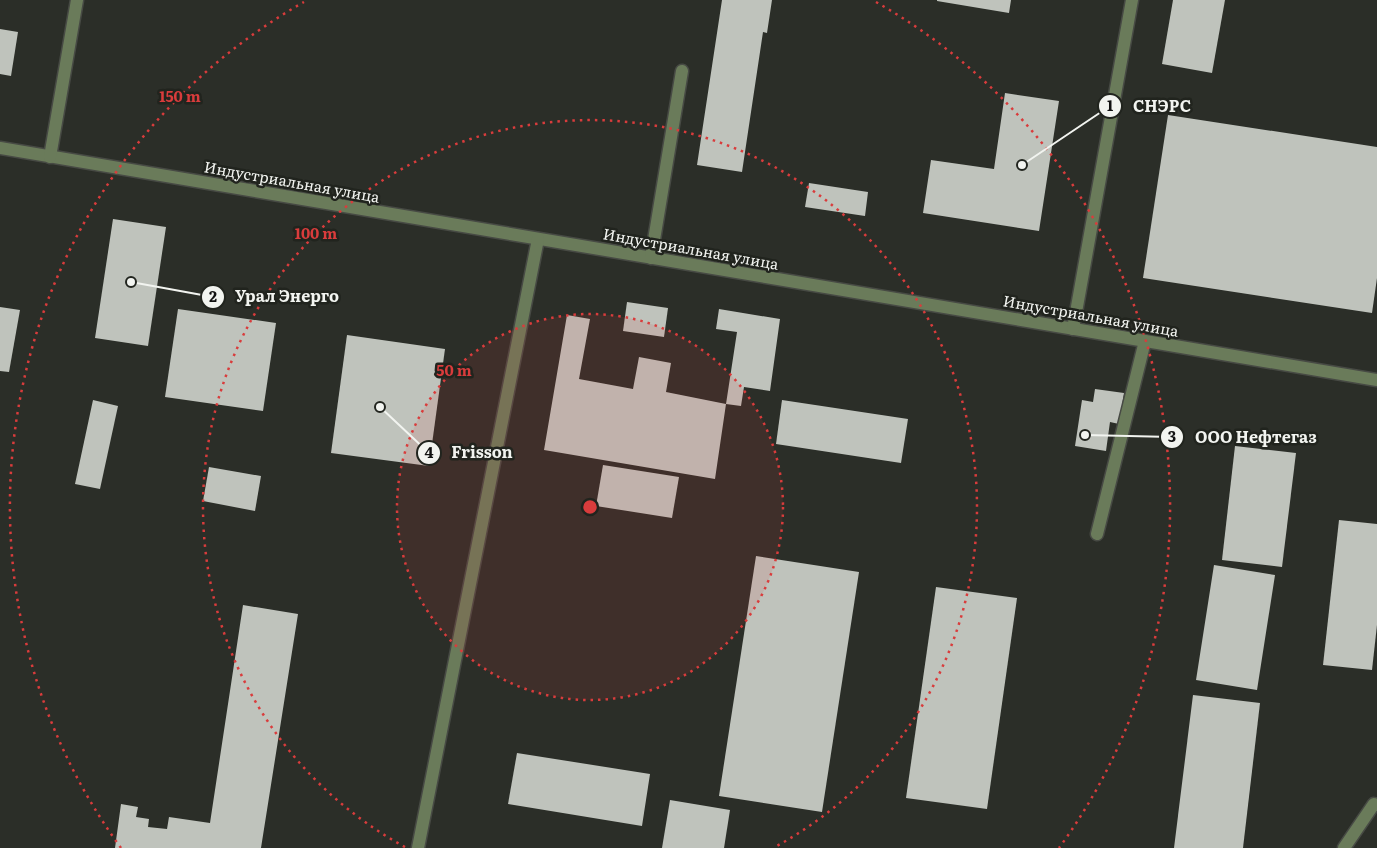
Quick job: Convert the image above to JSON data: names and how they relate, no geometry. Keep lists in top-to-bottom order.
{
  "streets": {
    "street": ["Индустриальная улица"]
  },
  "places": [
    "СНЭРС",
    "Урал Энерго",
    "Frisson",
    "ООО Нефтегаз"
  ],
  "rings": ["150 m", "100 m", "50 m"]
}
